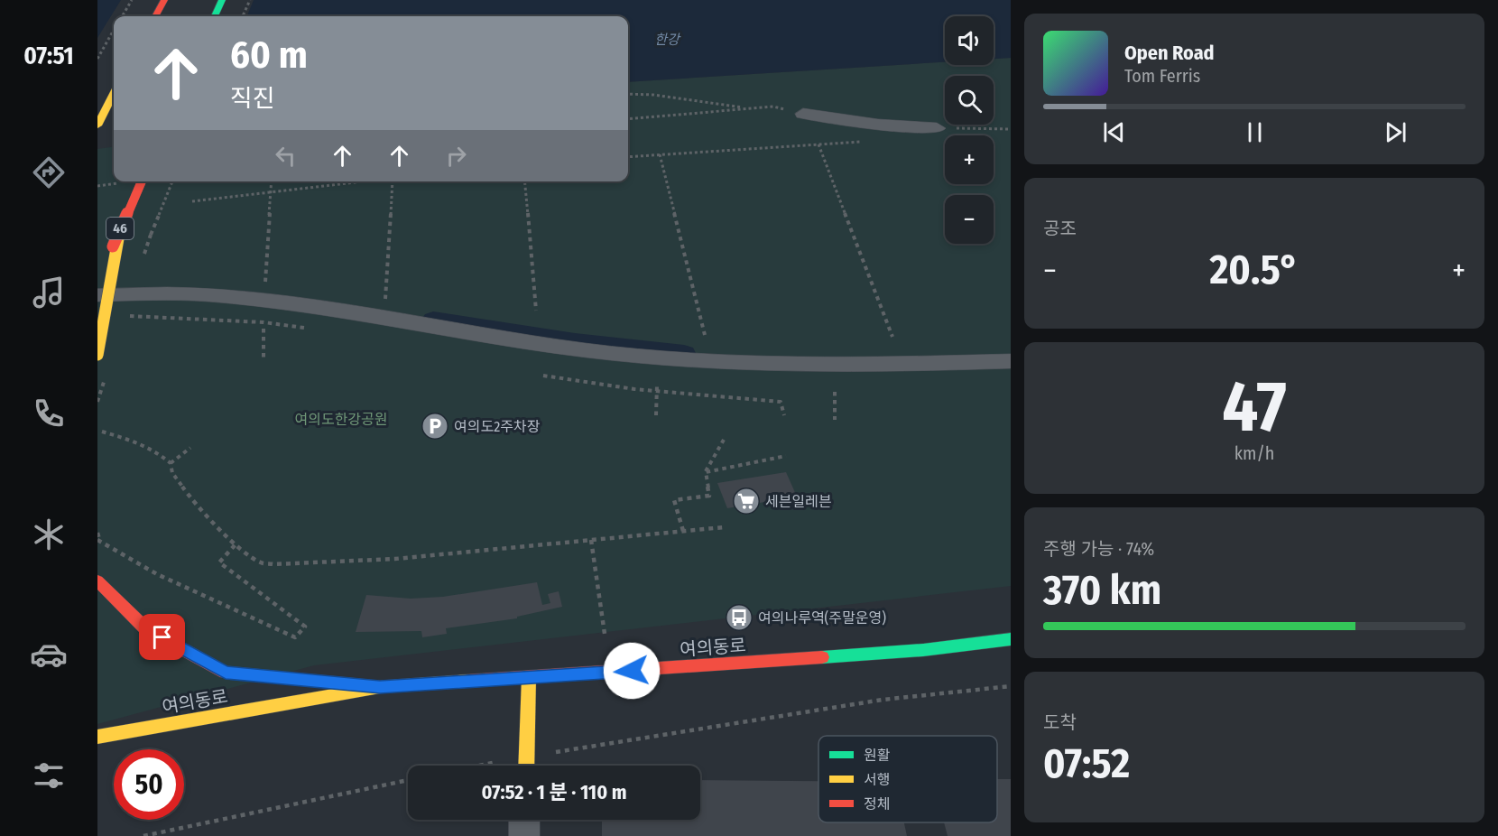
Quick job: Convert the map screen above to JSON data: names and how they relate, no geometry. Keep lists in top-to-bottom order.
{
  "streets": {
    "main road": ["46", "여의동로"]
  },
  "water": ["한강"],
  "parks": ["여의도한강공원"],
  "places": {
    "parking": ["여의도2주차장"],
    "supermarket": ["세븐일레븐"],
    "bus stop": ["여의나루역(주말운영)"]
  },
  "legend": ["원활", "서행", "정체"],
  "page": {
    "tabs": "07:51",
    "map_buttons": ["+", "−"],
    "turn": ["60 m", "직진"],
    "song": ["Open Road", "Tom Ferris"],
    "tile": [
      "공조",
      ["47", "km/h"],
      ["주행 가능 · 74%", "370 km"],
      ["도착", "07:52"]
    ],
    "heat": ["−", "20.5°", "+"],
    "limit": "50",
    "trip": "07:52 · 1 분 · 110 m"
  }
}
